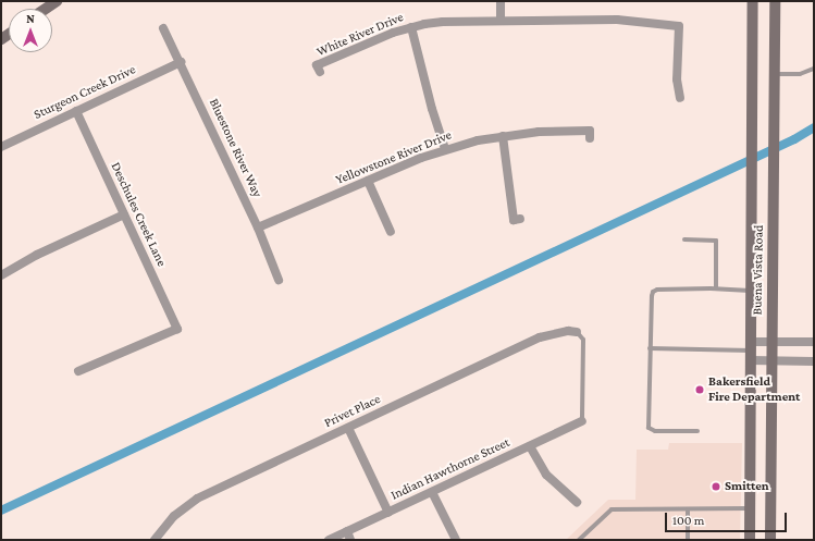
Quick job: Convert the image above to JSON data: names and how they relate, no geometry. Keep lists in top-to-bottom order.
{
  "streets": {
    "main road": ["Buena Vista Road"],
    "street": [
      "White River Drive",
      "Sturgeon Creek Drive",
      "Bluestone River Way",
      "Yellowstone River Drive",
      "Deschules Creek Lane",
      "Privet Place",
      "Indian Hawthorne Street"
    ]
  },
  "crossings": [
    ["Sturgeon Creek Drive", "Bluestone River Way"],
    ["Sturgeon Creek Drive", "Deschules Creek Lane"],
    ["Bluestone River Way", "Yellowstone River Drive"]
  ],
  "places": ["Bakersfield Fire Department", "Smitten"],
  "scale_bar": "100 m",
  "north": "top"
}
